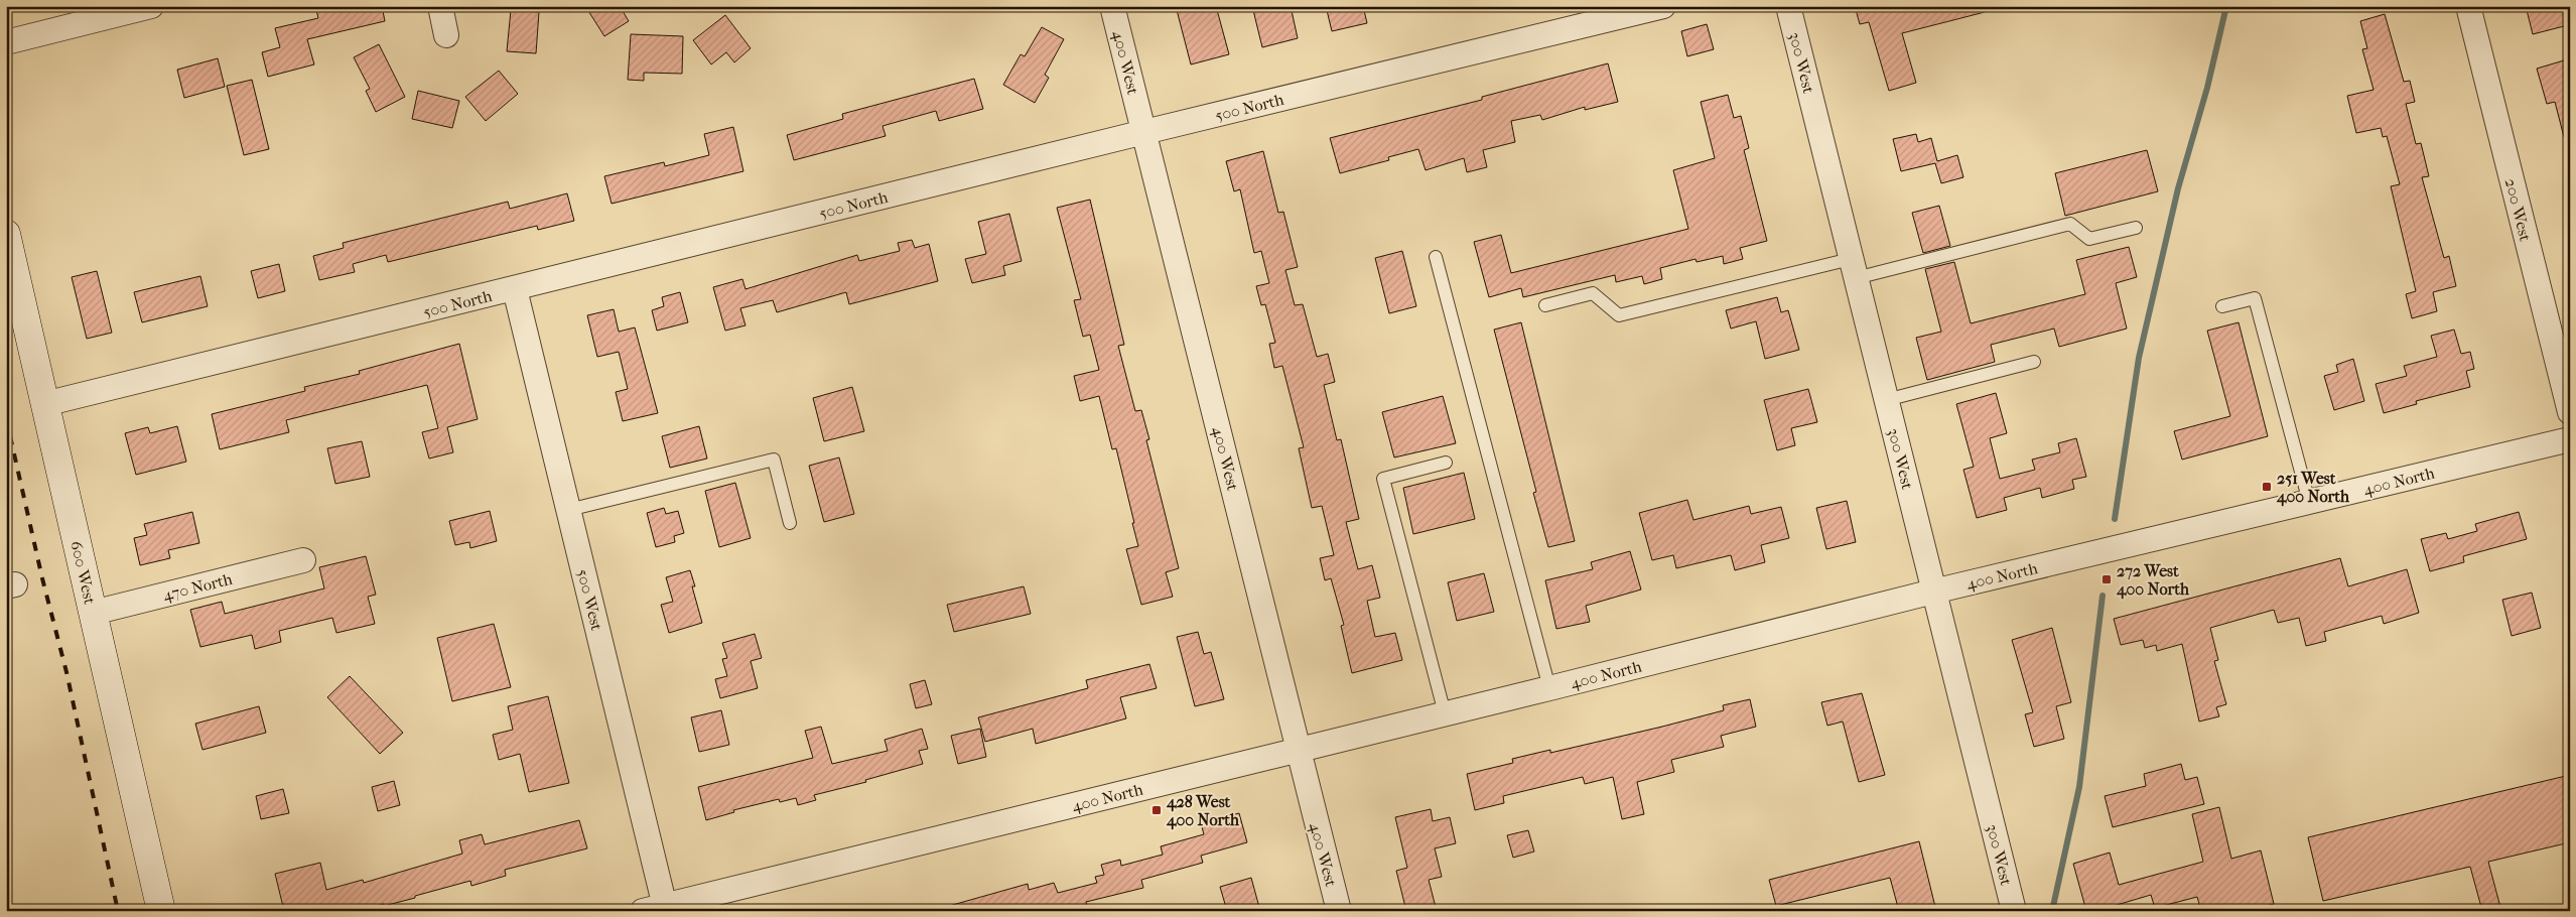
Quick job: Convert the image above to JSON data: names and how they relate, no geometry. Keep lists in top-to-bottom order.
{
  "streets": {
    "main road": ["600 West"],
    "street": [
      "400 West",
      "300 West",
      "500 North",
      "200 West",
      "400 North",
      "470 North",
      "500 West"
    ]
  },
  "crossings": [
    ["400 West", "500 North"],
    ["400 West", "400 North"],
    ["300 West", "400 North"],
    ["500 North", "600 West"],
    ["500 North", "500 West"],
    ["400 North", "500 West"],
    ["600 West", "470 North"]
  ],
  "places": {
    "transit": ["251 West 400 North", "272 West 400 North", "428 West 400 North"]
  }
}
